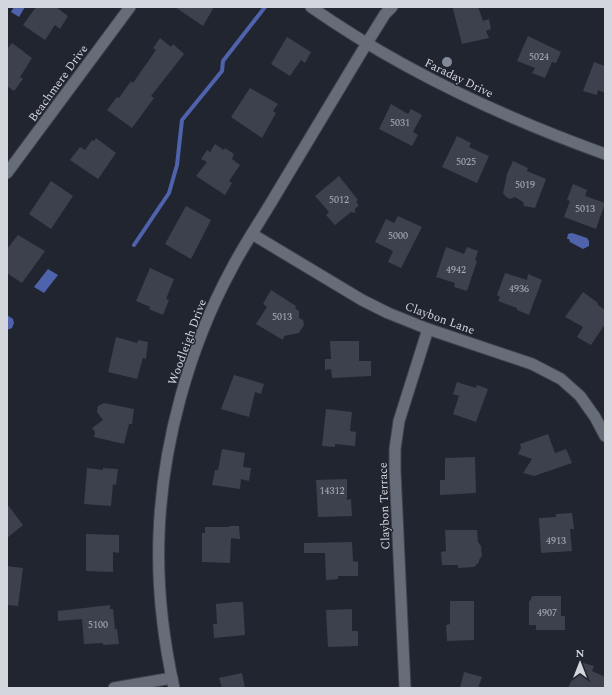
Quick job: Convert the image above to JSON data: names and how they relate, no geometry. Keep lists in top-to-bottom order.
{
  "streets": {
    "street": [
      "Faraday Drive",
      "Beachmere Drive",
      "Claybon Lane",
      "Woodleigh Drive",
      "Claybon Terrace"
    ]
  },
  "crossings": [
    ["Faraday Drive", "Woodleigh Drive"],
    ["Claybon Lane", "Woodleigh Drive"],
    ["Claybon Lane", "Claybon Terrace"]
  ],
  "house_numbers": [
    "5024",
    "5031",
    "5025",
    "5019",
    "5012",
    "5013",
    "5000",
    "4942",
    "4936",
    "5013",
    "14312",
    "4913",
    "4907",
    "5100"
  ],
  "north": "top"
}
